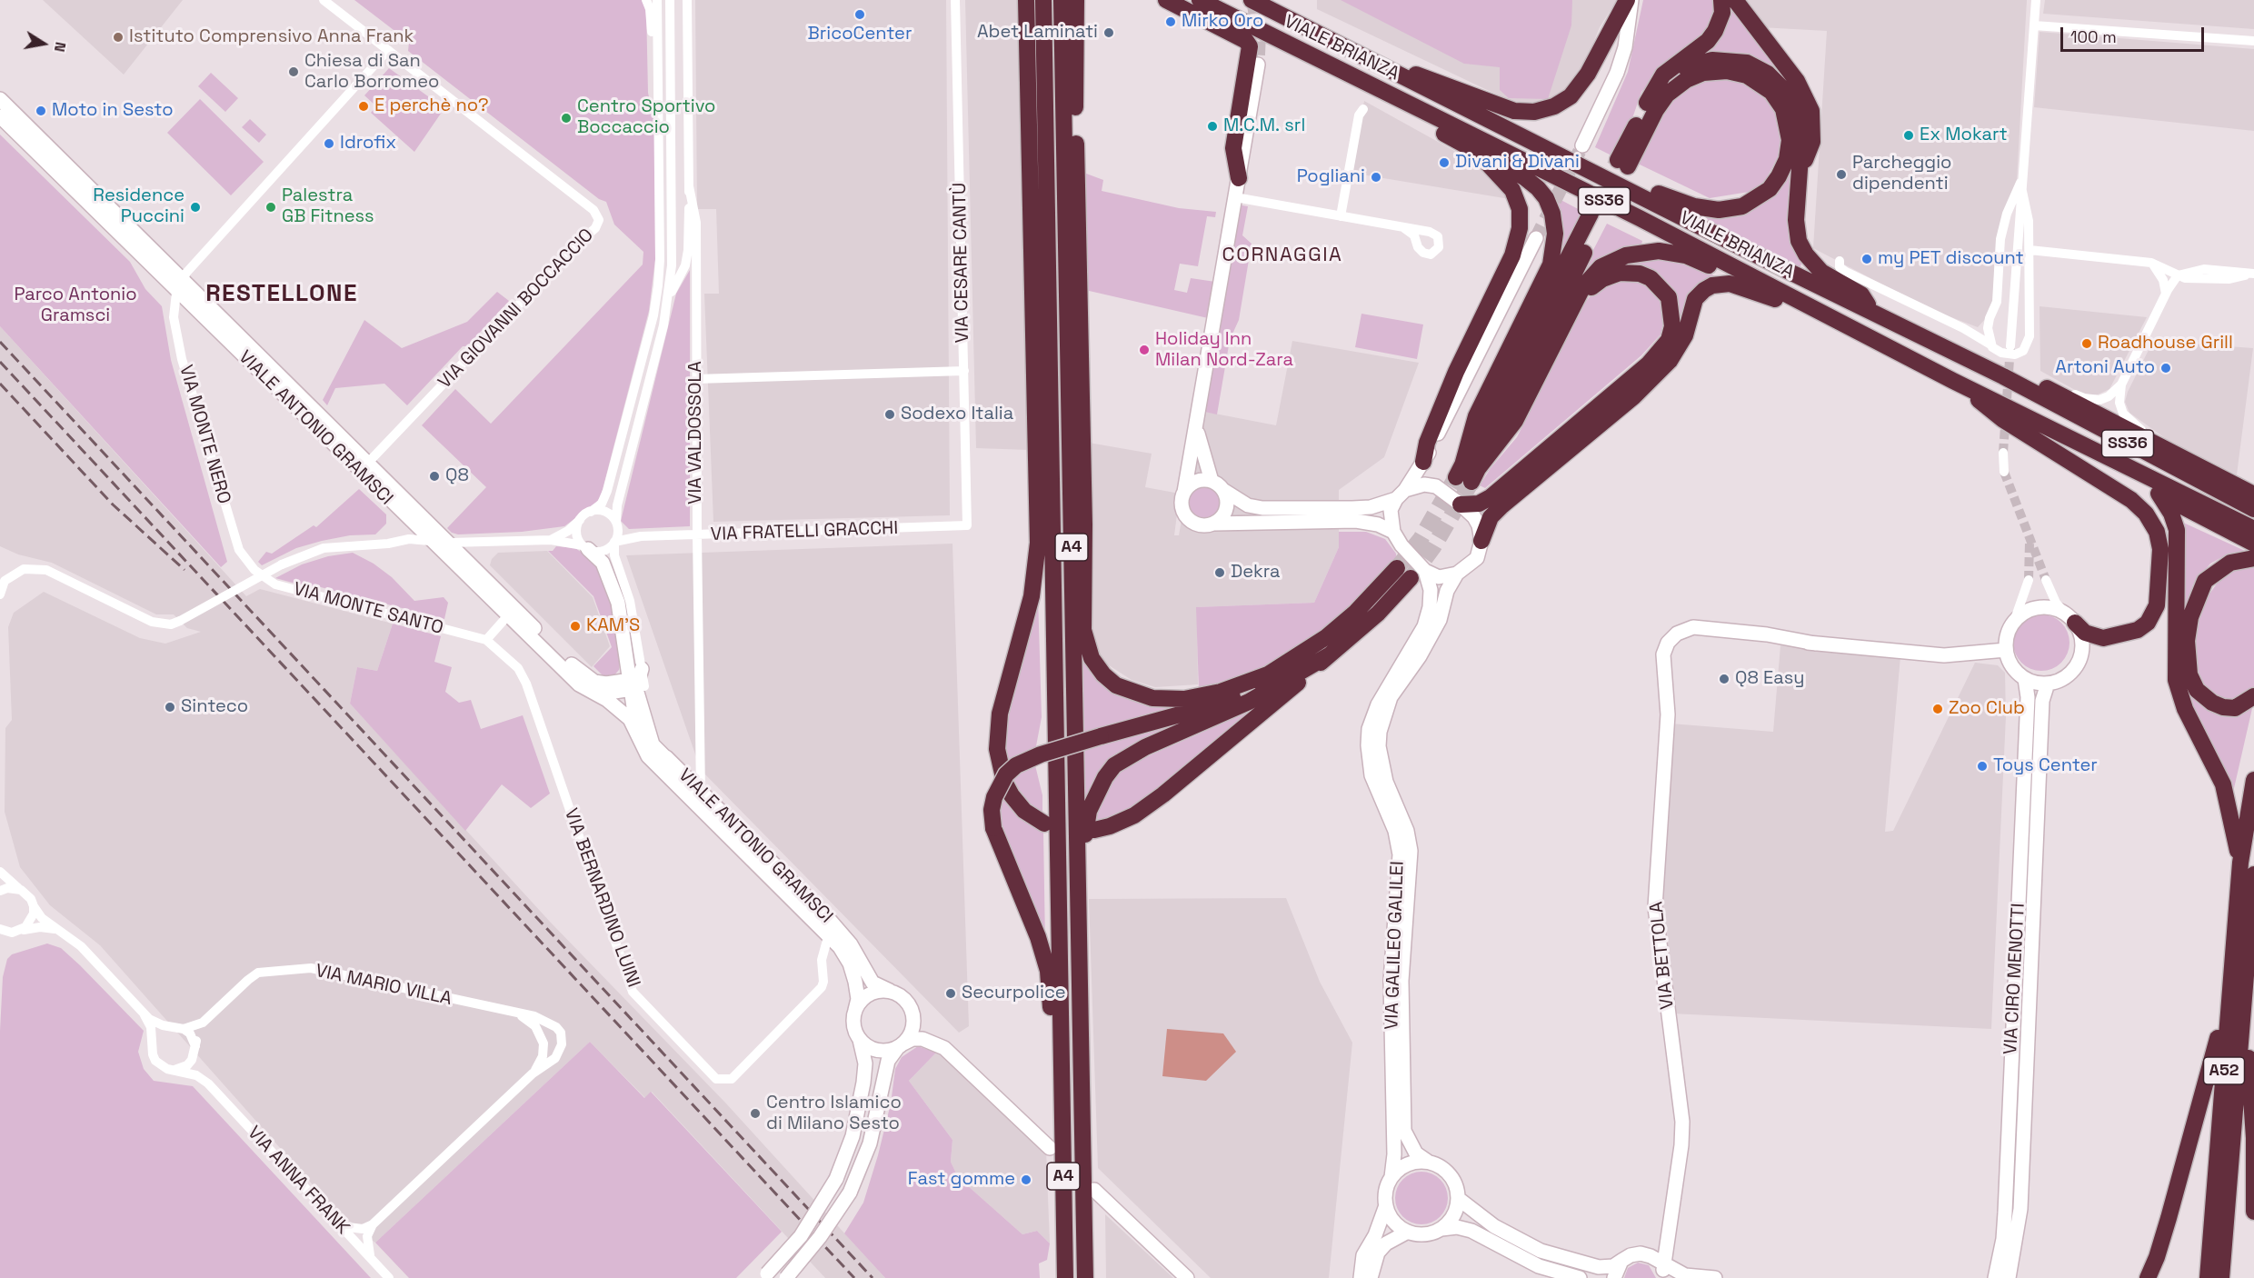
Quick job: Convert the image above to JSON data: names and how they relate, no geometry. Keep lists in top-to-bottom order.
{
  "streets": {
    "highway": [
      "VIALE BRIANZA",
      "SS36",
      "A4",
      "A52"
    ],
    "main road": [
      "VIALE ANTONIO GRAMSCI",
      "VIA GALILEO GALILEI",
      "VIA BETTOLA",
      "VIA CIRO MENOTTI"
    ],
    "street": [
      "VIA CESARE CANTÙ",
      "VIA GIOVANNI BOCCACCIO",
      "VIA VALDOSSOLA",
      "VIA MONTE NERO",
      "VIA FRATELLI GRACCHI",
      "VIA MONTE SANTO",
      "VIA BERNARDINO LUINI",
      "VIA MARIO VILLA",
      "VIA ANNA FRANK"
    ]
  },
  "crossings": [
    ["VIA CESARE CANTÙ", "VIA FRATELLI GRACCHI"],
    ["VIA GIOVANNI BOCCACCIO", "VIALE ANTONIO GRAMSCI"],
    ["VIALE ANTONIO GRAMSCI", "VIA VALDOSSOLA"],
    ["VIALE ANTONIO GRAMSCI", "VIA MONTE NERO"],
    ["VIALE ANTONIO GRAMSCI", "VIA BERNARDINO LUINI"],
    ["VIA VALDOSSOLA", "VIA FRATELLI GRACCHI"],
    ["VIA MONTE NERO", "VIA MONTE SANTO"],
    ["VIA MONTE SANTO", "VIA BERNARDINO LUINI"],
    ["VIA BETTOLA", "VIA CIRO MENOTTI"],
    ["VIA MARIO VILLA", "VIA ANNA FRANK"]
  ],
  "districts": ["CORNAGGIA", "RESTELLONE"],
  "parks": ["Parco Antonio Gramsci"],
  "places": [
    "BricoCenter",
    "Mirko Oro",
    "Abet Laminati",
    "Istituto Comprensivo Anna Frank",
    "Chiesa di San Carlo Borromeo",
    "E perchè no?",
    "Moto in Sesto",
    "Centro Sportivo Boccaccio",
    "M.C.M. srl",
    "Ex Mokart",
    "Idrofix",
    "Divani & Divani",
    "Parcheggio dipendenti",
    "Pogliani",
    "Residence Puccini",
    "Palestra GB Fitness",
    "my PET discount",
    "Roadhouse Grill",
    "Holiday Inn Milan Nord-Zara",
    "Artoni Auto",
    "Sodexo Italia",
    "Q8",
    "Dekra",
    "KAM'S",
    "Q8 Easy",
    "Sinteco",
    "Zoo Club",
    "Toys Center",
    "Securpolice",
    "Centro Islamico di Milano Sesto",
    "Fast gomme"
  ],
  "scale_bar": "100 m",
  "north": "right"
}
